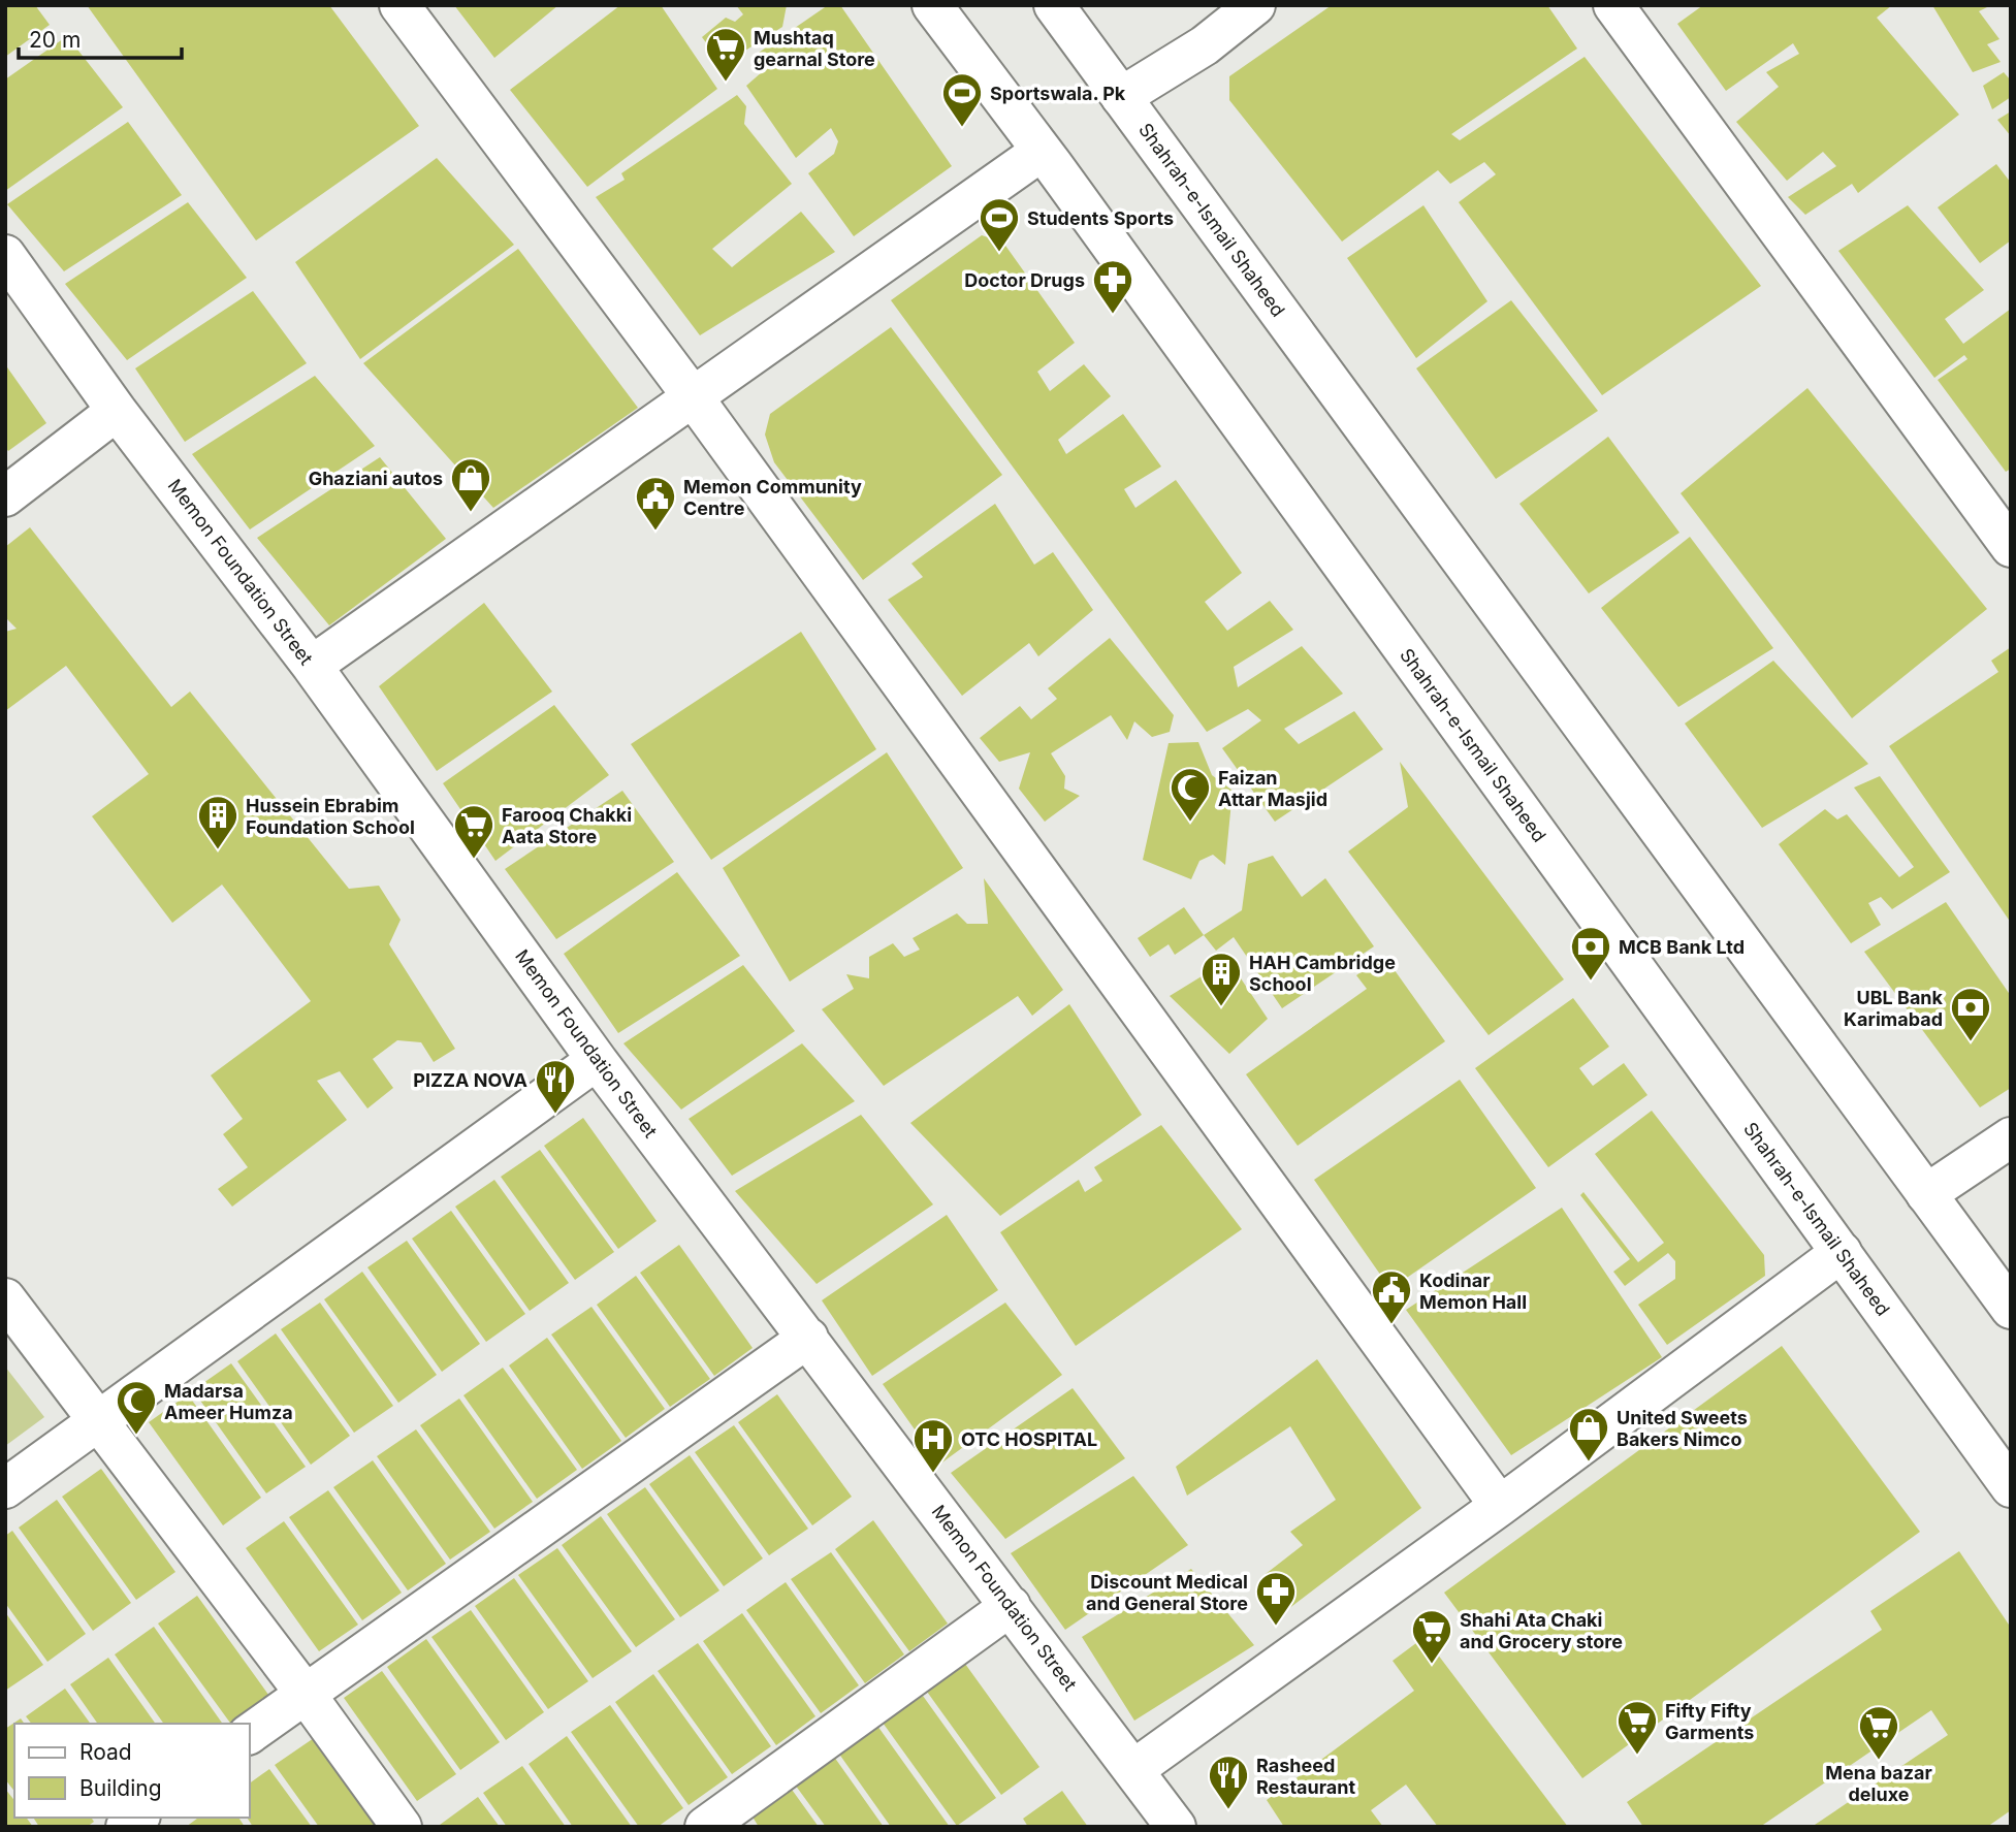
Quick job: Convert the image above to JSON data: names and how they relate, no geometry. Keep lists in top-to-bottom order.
{
  "streets": {
    "street": ["Shahrah-e-Ismail Shaheed", "Memon Foundation Street"]
  },
  "places": {
    "supermarket": [
      "Mushtaq gearnal Store",
      "Farooq Chakki Aata Store",
      "Shahi Ata Chaki and Grocery store",
      "Fifty Fifty Garments",
      "Mena bazar deluxe"
    ],
    "sports": ["Sportswala. Pk", "Students Sports"],
    "pharmacy": ["Doctor Drugs", "Discount Medical and General Store"],
    "shop": ["Ghaziani autos", "United Sweets Bakers Nimco"],
    "public building": ["Memon Community Centre", "Kodinar Memon Hall"],
    "mosque": ["Faizan Attar Masjid", "Madarsa Ameer Humza"],
    "building": ["Hussein Ebrabim Foundation School", "HAH Cambridge School"],
    "bank": ["MCB Bank Ltd", "UBL Bank Karimabad"],
    "restaurant": ["PIZZA NOVA", "Rasheed Restaurant"],
    "hospital": ["OTC HOSPITAL"]
  },
  "legend": ["Road", "Building"],
  "scale_bar": "20 m"
}
